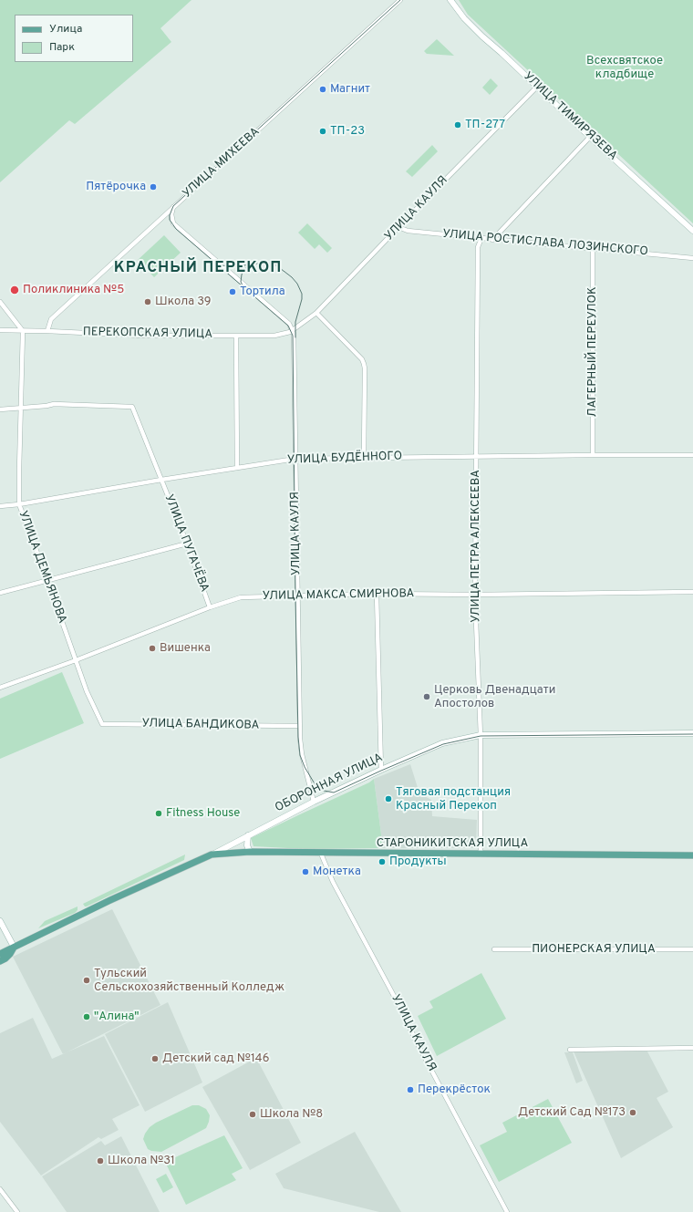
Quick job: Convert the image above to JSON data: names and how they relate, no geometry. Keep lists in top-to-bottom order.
{
  "streets": {
    "main road": ["УЛИЦА ТИМИРЯЗЕВА", "ОБОРОННАЯ УЛИЦА", "СТАРОНИКИТСКАЯ УЛИЦА"],
    "street": [
      "УЛИЦА МИХЕЕВА",
      "УЛИЦА КАУЛЯ",
      "УЛИЦА РОСТИСЛАВА ЛОЗИНСКОГО",
      "ПЕРЕКОПСКАЯ УЛИЦА",
      "ЛАГЕРНЫЙ ПЕРЕУЛОК",
      "УЛИЦА БУДЁННОГО",
      "УЛИЦА ПУГАЧЁВА",
      "УЛИЦА ПЕТРА АЛЕКСЕЕВА",
      "УЛИЦА ДЕМЬЯНОВА",
      "УЛИЦА МАКСА СМИРНОВА",
      "УЛИЦА БАНДИКОВА",
      "ПИОНЕРСКАЯ УЛИЦА"
    ]
  },
  "crossings": [
    ["УЛИЦА ТИМИРЯЗЕВА", "УЛИЦА КАУЛЯ"],
    ["УЛИЦА МИХЕЕВА", "ПЕРЕКОПСКАЯ УЛИЦА"],
    ["УЛИЦА КАУЛЯ", "УЛИЦА РОСТИСЛАВА ЛОЗИНСКОГО"],
    ["УЛИЦА КАУЛЯ", "ПЕРЕКОПСКАЯ УЛИЦА"],
    ["УЛИЦА КАУЛЯ", "УЛИЦА БУДЁННОГО"],
    ["УЛИЦА КАУЛЯ", "УЛИЦА МАКСА СМИРНОВА"],
    ["УЛИЦА КАУЛЯ", "УЛИЦА БАНДИКОВА"],
    ["УЛИЦА КАУЛЯ", "ОБОРОННАЯ УЛИЦА"],
    ["УЛИЦА КАУЛЯ", "СТАРОНИКИТСКАЯ УЛИЦА"],
    ["УЛИЦА РОСТИСЛАВА ЛОЗИНСКОГО", "ЛАГЕРНЫЙ ПЕРЕУЛОК"],
    ["УЛИЦА РОСТИСЛАВА ЛОЗИНСКОГО", "УЛИЦА ПЕТРА АЛЕКСЕЕВА"],
    ["ПЕРЕКОПСКАЯ УЛИЦА", "УЛИЦА ДЕМЬЯНОВА"],
    ["ЛАГЕРНЫЙ ПЕРЕУЛОК", "УЛИЦА БУДЁННОГО"],
    ["УЛИЦА БУДЁННОГО", "УЛИЦА ПУГАЧЁВА"],
    ["УЛИЦА БУДЁННОГО", "УЛИЦА ПЕТРА АЛЕКСЕЕВА"],
    ["УЛИЦА БУДЁННОГО", "УЛИЦА ДЕМЬЯНОВА"],
    ["УЛИЦА ПУГАЧЁВА", "УЛИЦА ДЕМЬЯНОВА"],
    ["УЛИЦА ПУГАЧЁВА", "УЛИЦА МАКСА СМИРНОВА"],
    ["УЛИЦА ПЕТРА АЛЕКСЕЕВА", "УЛИЦА МАКСА СМИРНОВА"],
    ["УЛИЦА ПЕТРА АЛЕКСЕЕВА", "ОБОРОННАЯ УЛИЦА"],
    ["УЛИЦА ПЕТРА АЛЕКСЕЕВА", "СТАРОНИКИТСКАЯ УЛИЦА"],
    ["УЛИЦА ДЕМЬЯНОВА", "УЛИЦА МАКСА СМИРНОВА"],
    ["УЛИЦА ДЕМЬЯНОВА", "УЛИЦА БАНДИКОВА"],
    ["ОБОРОННАЯ УЛИЦА", "СТАРОНИКИТСКАЯ УЛИЦА"]
  ],
  "districts": ["КРАСНЫЙ ПЕРЕКОП"],
  "parks": ["Всехсвятское кладбище"],
  "places": [
    "Магнит",
    "ТП-277",
    "ТП-23",
    "Пятёрочка",
    "Поликлиника №5",
    "Тортила",
    "Школа 39",
    "Вишенка",
    "Церковь Двенадцати Апостолов",
    "Тяговая подстанция Красный Перекоп",
    "Fitness House",
    "Продукты",
    "Монетка",
    "Тульский Сельскохозяйственный Колледж",
    "\"Алина\"",
    "Детский сад №146",
    "Перекрёсток",
    "Детский Сад №173",
    "Школа №8",
    "Школа №31"
  ],
  "legend": ["Улица", "Парк"]
}
